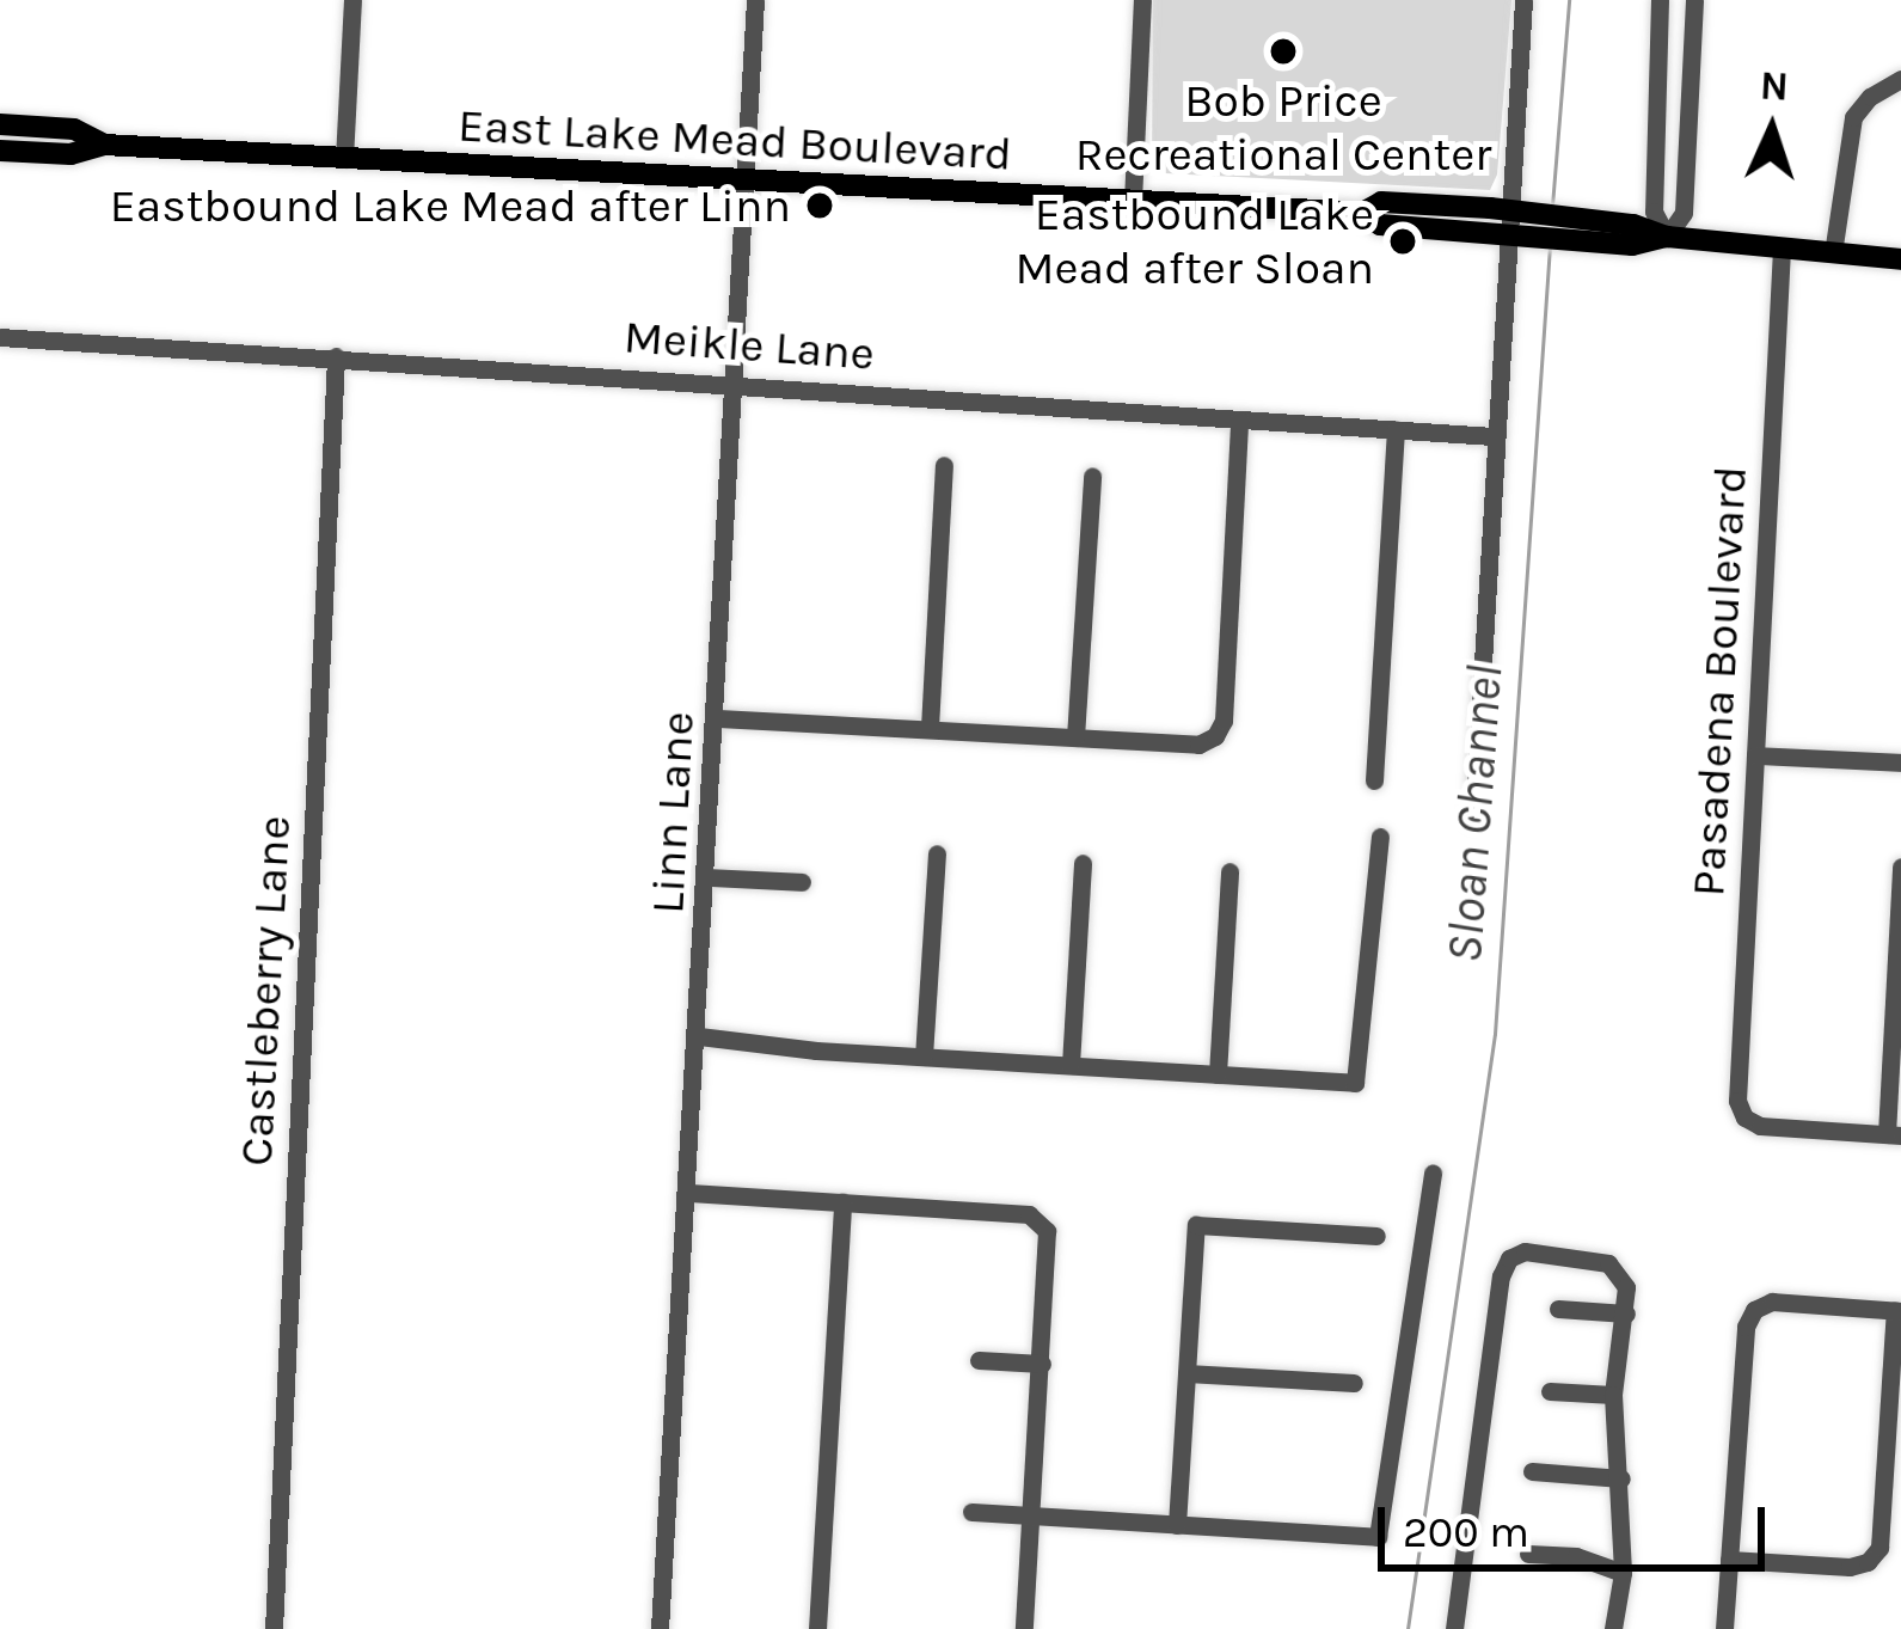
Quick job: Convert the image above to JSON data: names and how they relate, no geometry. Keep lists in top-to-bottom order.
{
  "streets": {
    "main road": ["East Lake Mead Boulevard"],
    "street": [
      "Meikle Lane",
      "Pasadena Boulevard",
      "Linn Lane",
      "Castleberry Lane"
    ]
  },
  "crossings": [
    ["East Lake Mead Boulevard", "Pasadena Boulevard"],
    ["East Lake Mead Boulevard", "Linn Lane"],
    ["Meikle Lane", "Linn Lane"],
    ["Meikle Lane", "Castleberry Lane"]
  ],
  "water": ["Sloan Channel"],
  "places": ["Bob Price Recreational Center", "Eastbound Lake Mead after Linn", "Eastbound Lake Mead after Sloan"],
  "scale_bar": "200 m",
  "north": "top"
}
